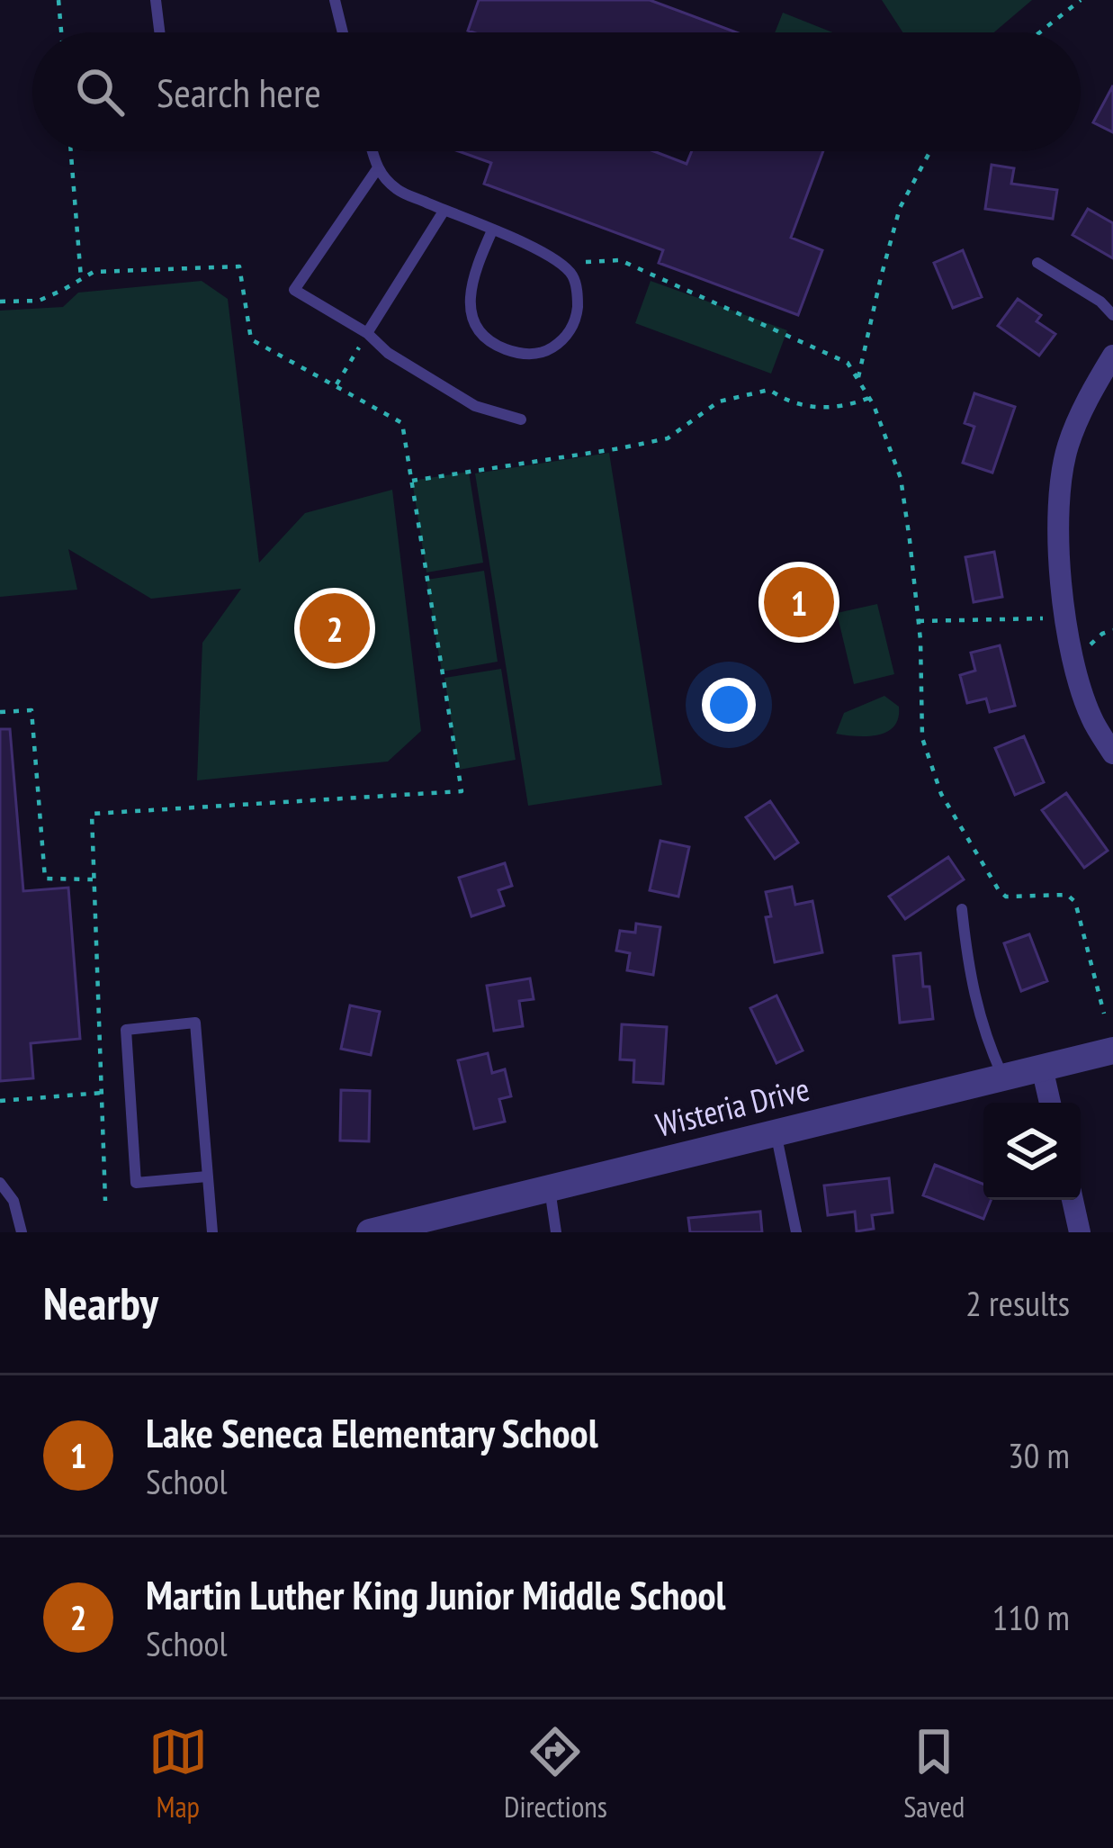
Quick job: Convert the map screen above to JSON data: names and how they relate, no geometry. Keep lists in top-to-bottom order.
{
  "streets": {
    "street": ["Wisteria Drive"]
  },
  "page": {
    "search": "Search here",
    "pins": ["1", "2"],
    "heading": ["Nearby", "2 results"],
    "list": [
      {
        "mark": "1",
        "name": "Lake Seneca Elementary School",
        "note": "School",
        "value": "30 m"
      },
      {
        "mark": "2",
        "name": "Martin Luther King Junior Middle School",
        "note": "School",
        "value": "110 m"
      }
    ],
    "nav": ["Map", "Directions", "Saved"]
  }
}
